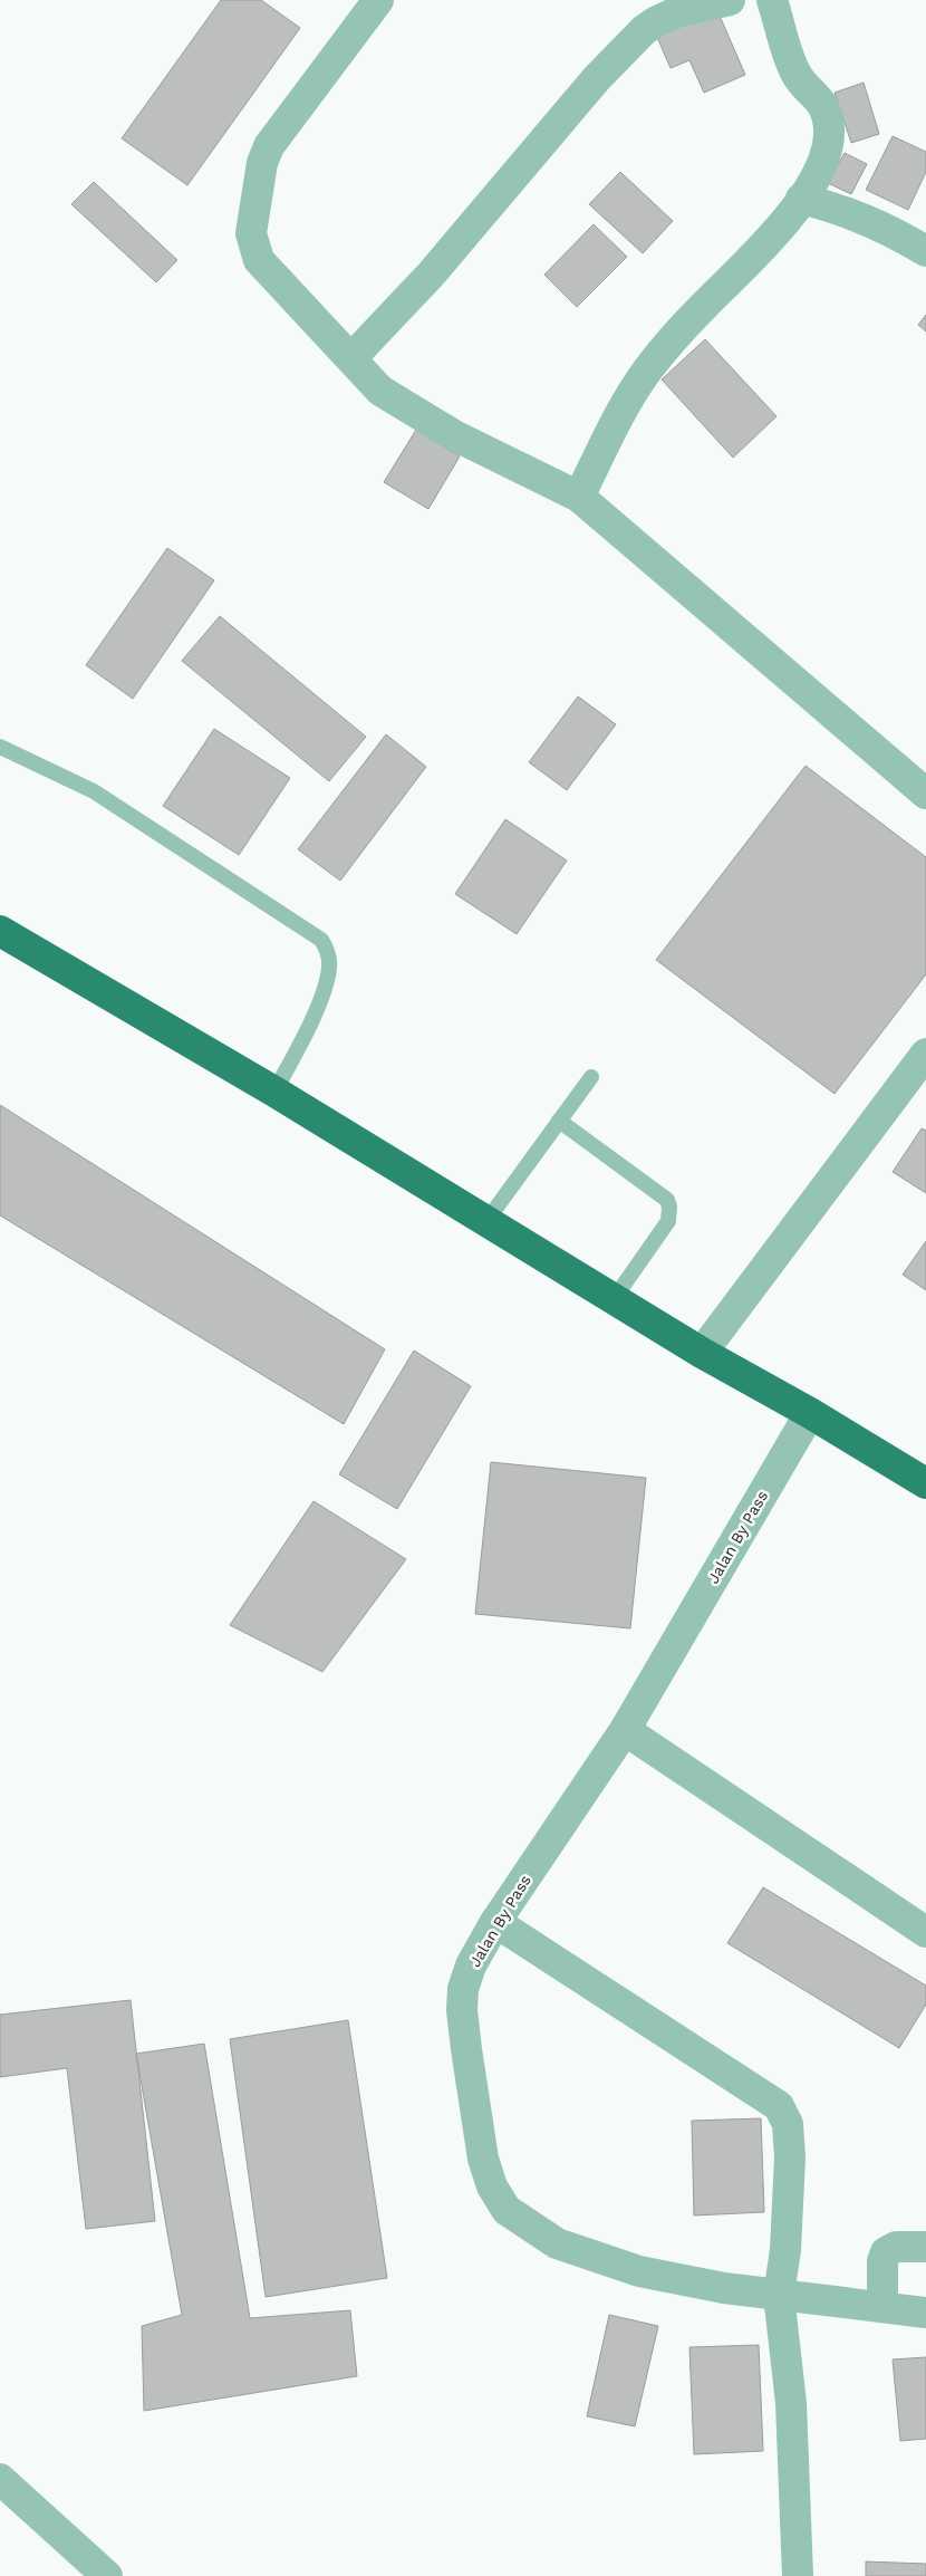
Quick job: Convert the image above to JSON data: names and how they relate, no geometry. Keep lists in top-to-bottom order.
{
  "streets": {
    "street": ["Jalan By Pass"]
  }
}
